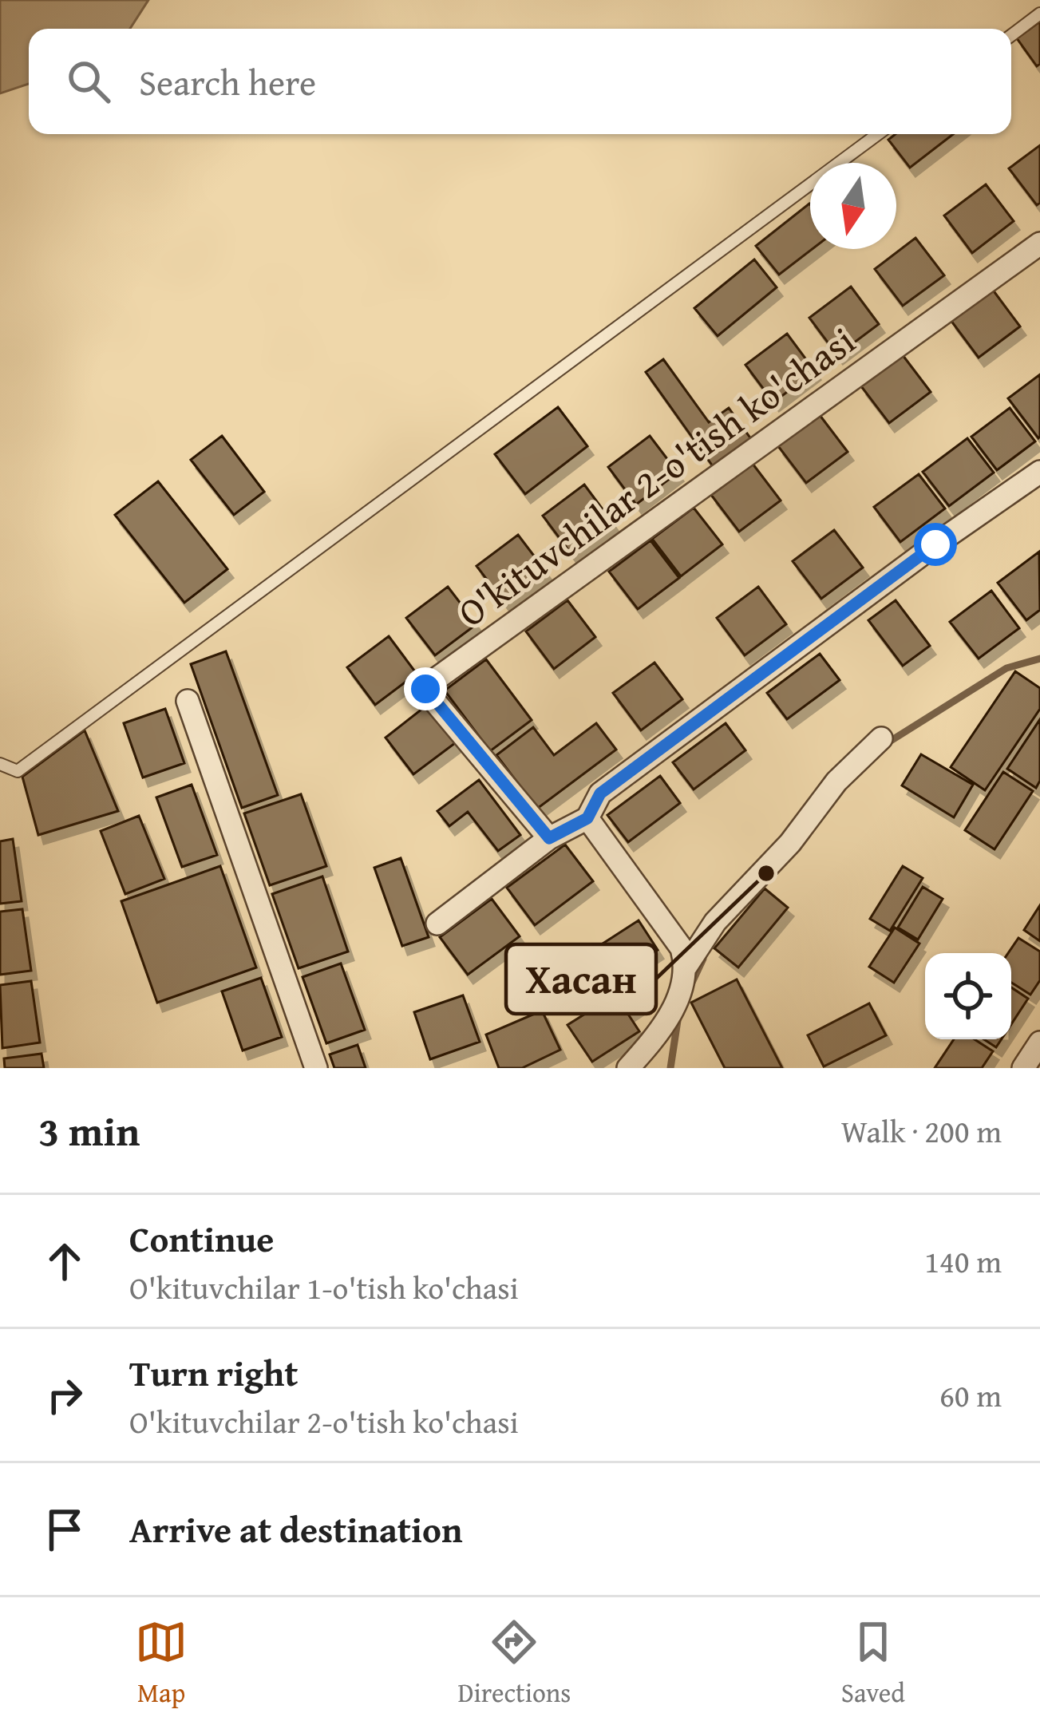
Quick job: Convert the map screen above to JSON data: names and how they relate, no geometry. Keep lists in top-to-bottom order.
{
  "streets": {
    "street": ["O'kituvchilar 2-o'tish ko'chasi"]
  },
  "places": ["Хасан"],
  "north": "bottom",
  "page": {
    "search": "Search here",
    "heading": ["3 min", "Walk · 200 m"],
    "list": [
      ["Continue", "O'kituvchilar 1-o'tish ko'chasi", "140 m"],
      ["Turn right", "O'kituvchilar 2-o'tish ko'chasi", "60 m"],
      "Arrive at destination"
    ],
    "nav": ["Map", "Directions", "Saved"]
  }
}
